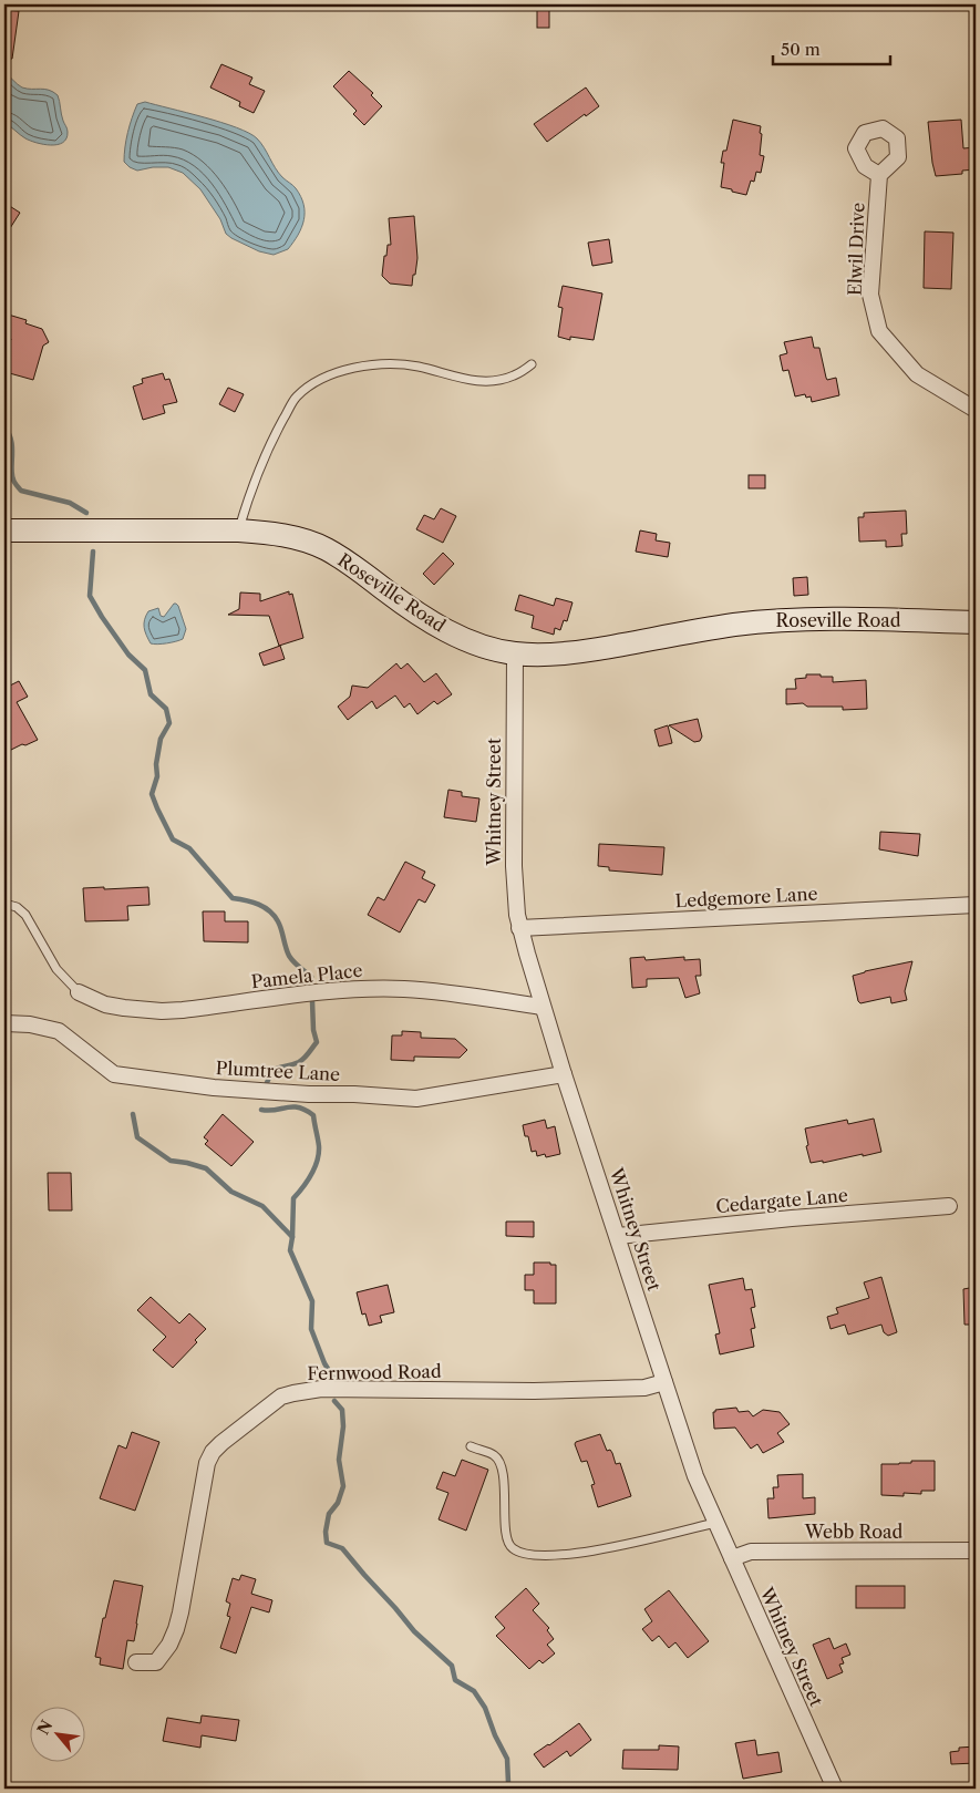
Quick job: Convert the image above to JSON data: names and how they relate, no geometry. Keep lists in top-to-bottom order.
{
  "streets": {
    "street": [
      "Elwil Drive",
      "Roseville Road",
      "Whitney Street",
      "Ledgemore Lane",
      "Pamela Place",
      "Plumtree Lane",
      "Cedargate Lane",
      "Fernwood Road",
      "Webb Road"
    ]
  },
  "crossings": [
    ["Roseville Road", "Whitney Street"],
    ["Whitney Street", "Ledgemore Lane"],
    ["Whitney Street", "Pamela Place"],
    ["Whitney Street", "Plumtree Lane"],
    ["Whitney Street", "Cedargate Lane"],
    ["Whitney Street", "Fernwood Road"],
    ["Whitney Street", "Webb Road"]
  ],
  "scale_bar": "50 m",
  "north": "top left"
}
